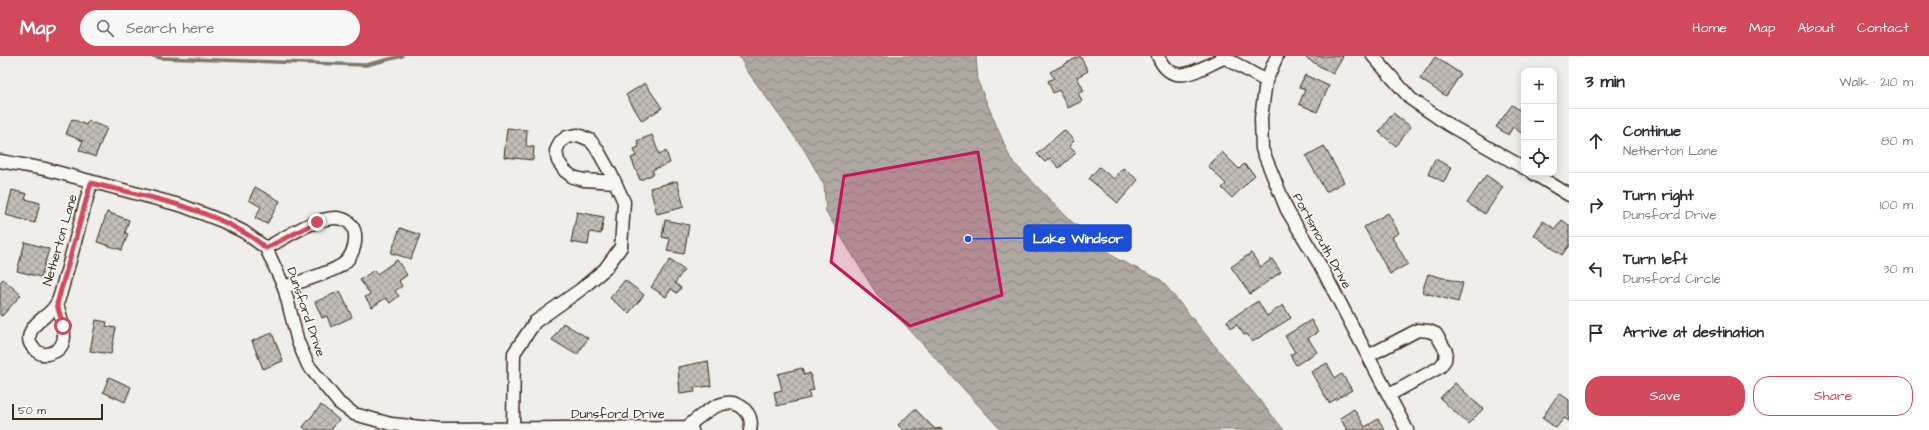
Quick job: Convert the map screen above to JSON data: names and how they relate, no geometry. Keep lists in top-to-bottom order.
{
  "streets": {
    "street": ["Netherton Lane", "Portsmouth Drive", "Dunsford Drive"]
  },
  "crossings": [
    ["Netherton Lane", "Dunsford Drive"]
  ],
  "places": ["Lake Windsor"],
  "scale_bar": "50 m",
  "page": {
    "header": "Map",
    "search": "Search here",
    "nav": [
      "Home",
      "Map",
      "About",
      "Contact"
    ],
    "heading": ["3 min", "Walk · 210 m"],
    "map_buttons": ["+", "−"],
    "list": [
      ["Continue", "Netherton Lane", "80 m"],
      ["Turn right", "Dunsford Drive", "100 m"],
      ["Turn left", "Dunsford Circle", "30 m"],
      "Arrive at destination"
    ],
    "buttons": ["Save", "Share"],
    "scale": "50 m"
  }
}
